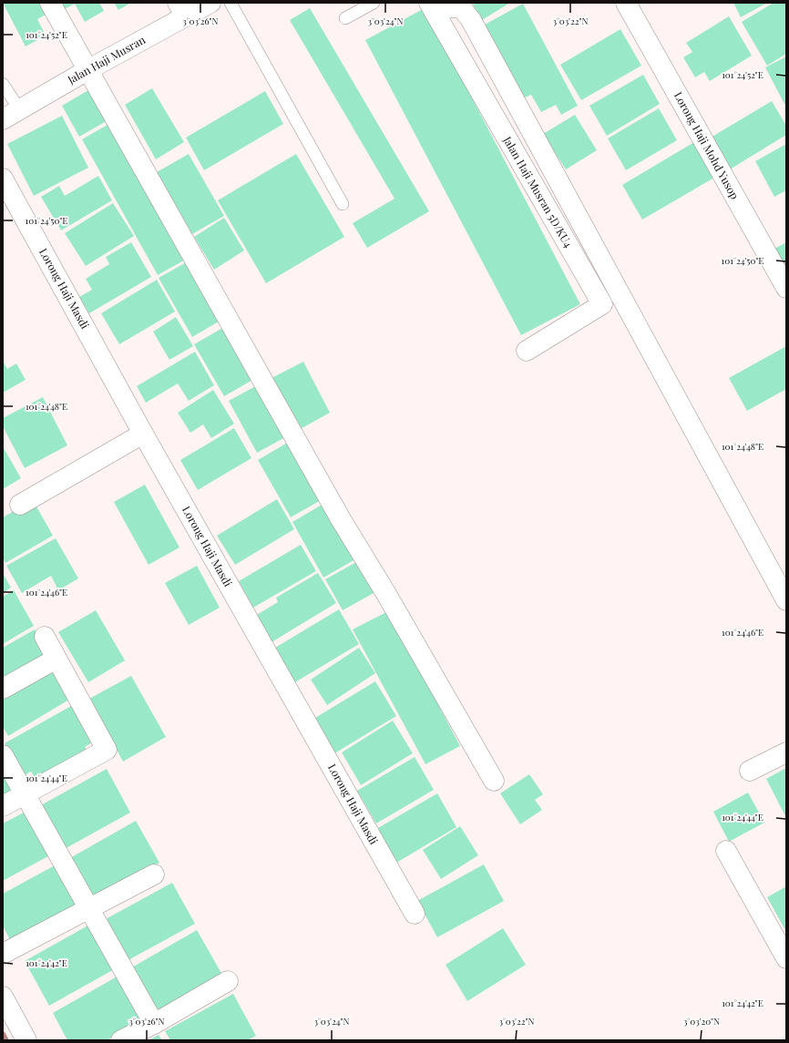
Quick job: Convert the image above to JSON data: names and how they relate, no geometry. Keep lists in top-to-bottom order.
{
  "streets": {
    "street": [
      "Jalan Haji Musran",
      "Lorong Haji Mohd Yusop",
      "Jalan Haji Musran 5D/KU4",
      "Lorong Haji Masdi"
    ]
  },
  "coordinates": [
    "3°03'26\"N",
    "3°03'24\"N",
    "3°03'22\"N",
    "101°24'52\"E",
    "101°24'50\"E",
    "101°24'48\"E",
    "101°24'46\"E",
    "101°24'44\"E",
    "101°24'42\"E",
    "3°03'20\"N"
  ]
}
